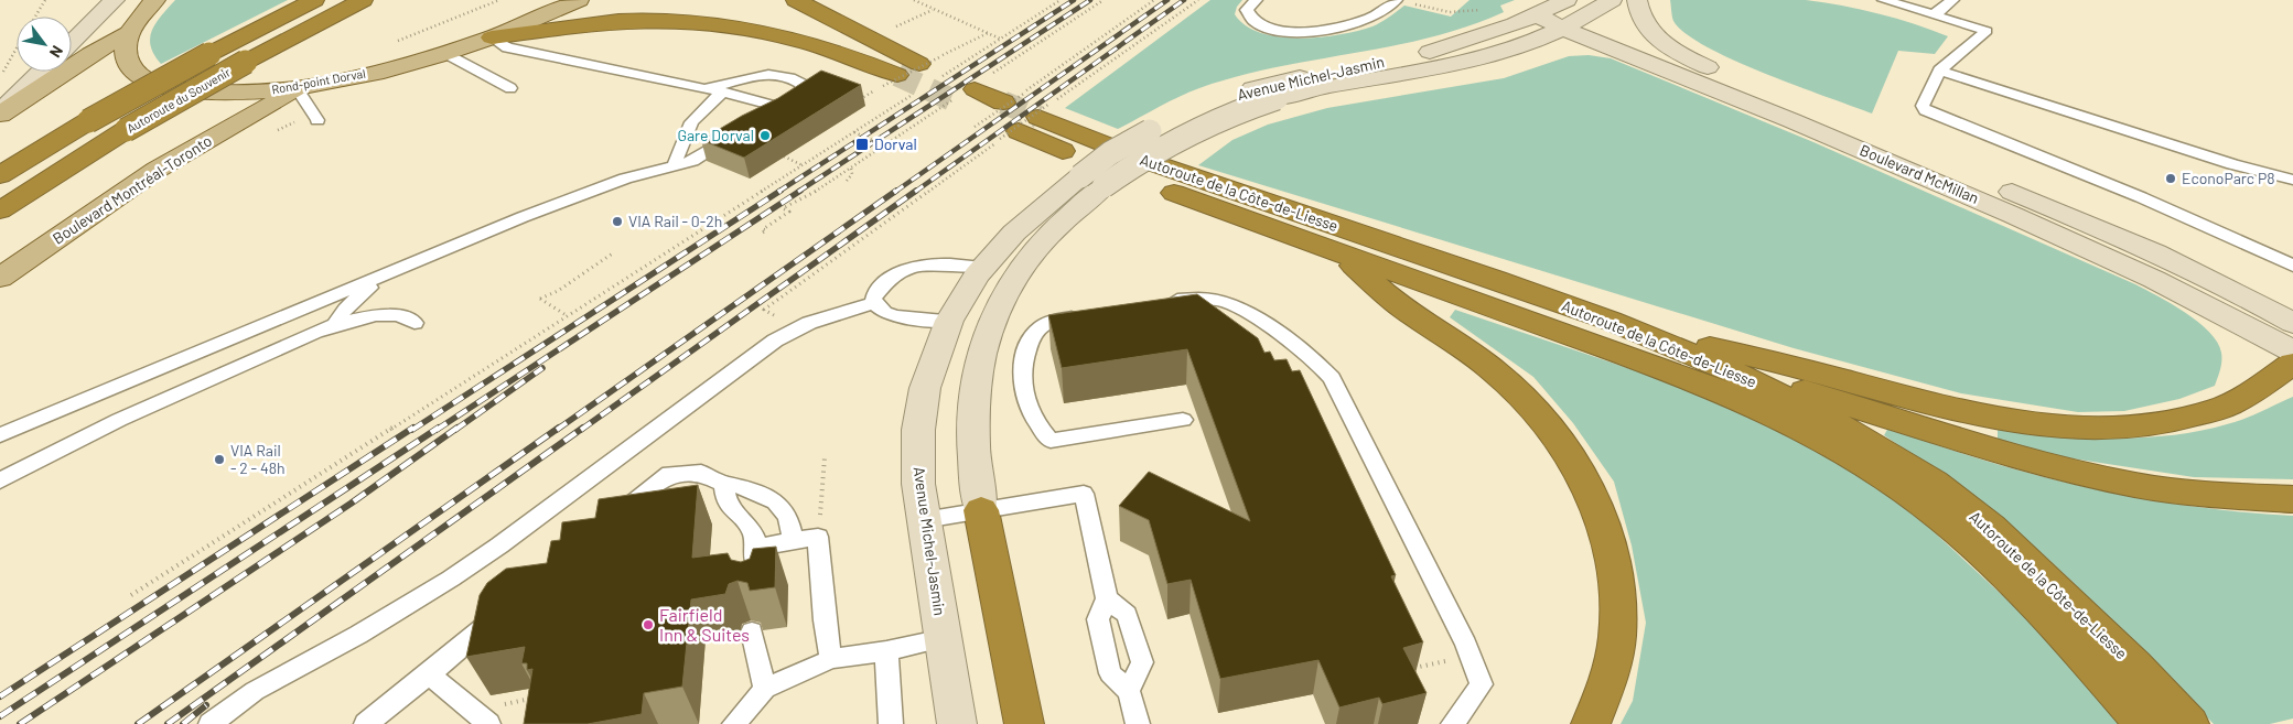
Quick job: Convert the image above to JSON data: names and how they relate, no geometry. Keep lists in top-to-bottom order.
{
  "streets": {
    "highway": ["Autoroute du Souvenir", "Autoroute de la Côte-de-Liesse"],
    "main road": [
      "Avenue Michel-Jasmin",
      "Rond-point Dorval",
      "Boulevard McMillan",
      "Boulevard Montréal-Toronto"
    ]
  },
  "crossings": [
    ["Avenue Michel-Jasmin", "Boulevard McMillan"],
    ["Rond-point Dorval", "Boulevard Montréal-Toronto"]
  ],
  "places": {
    "other": [
      "Gare Dorval",
      "EconoParc P8",
      "VIA Rail - 0-2h",
      "VIA Rail - 2 - 48h",
      "Fairfield Inn & Suites"
    ],
    "transit": ["Dorval"]
  },
  "north": "bottom right"
}
